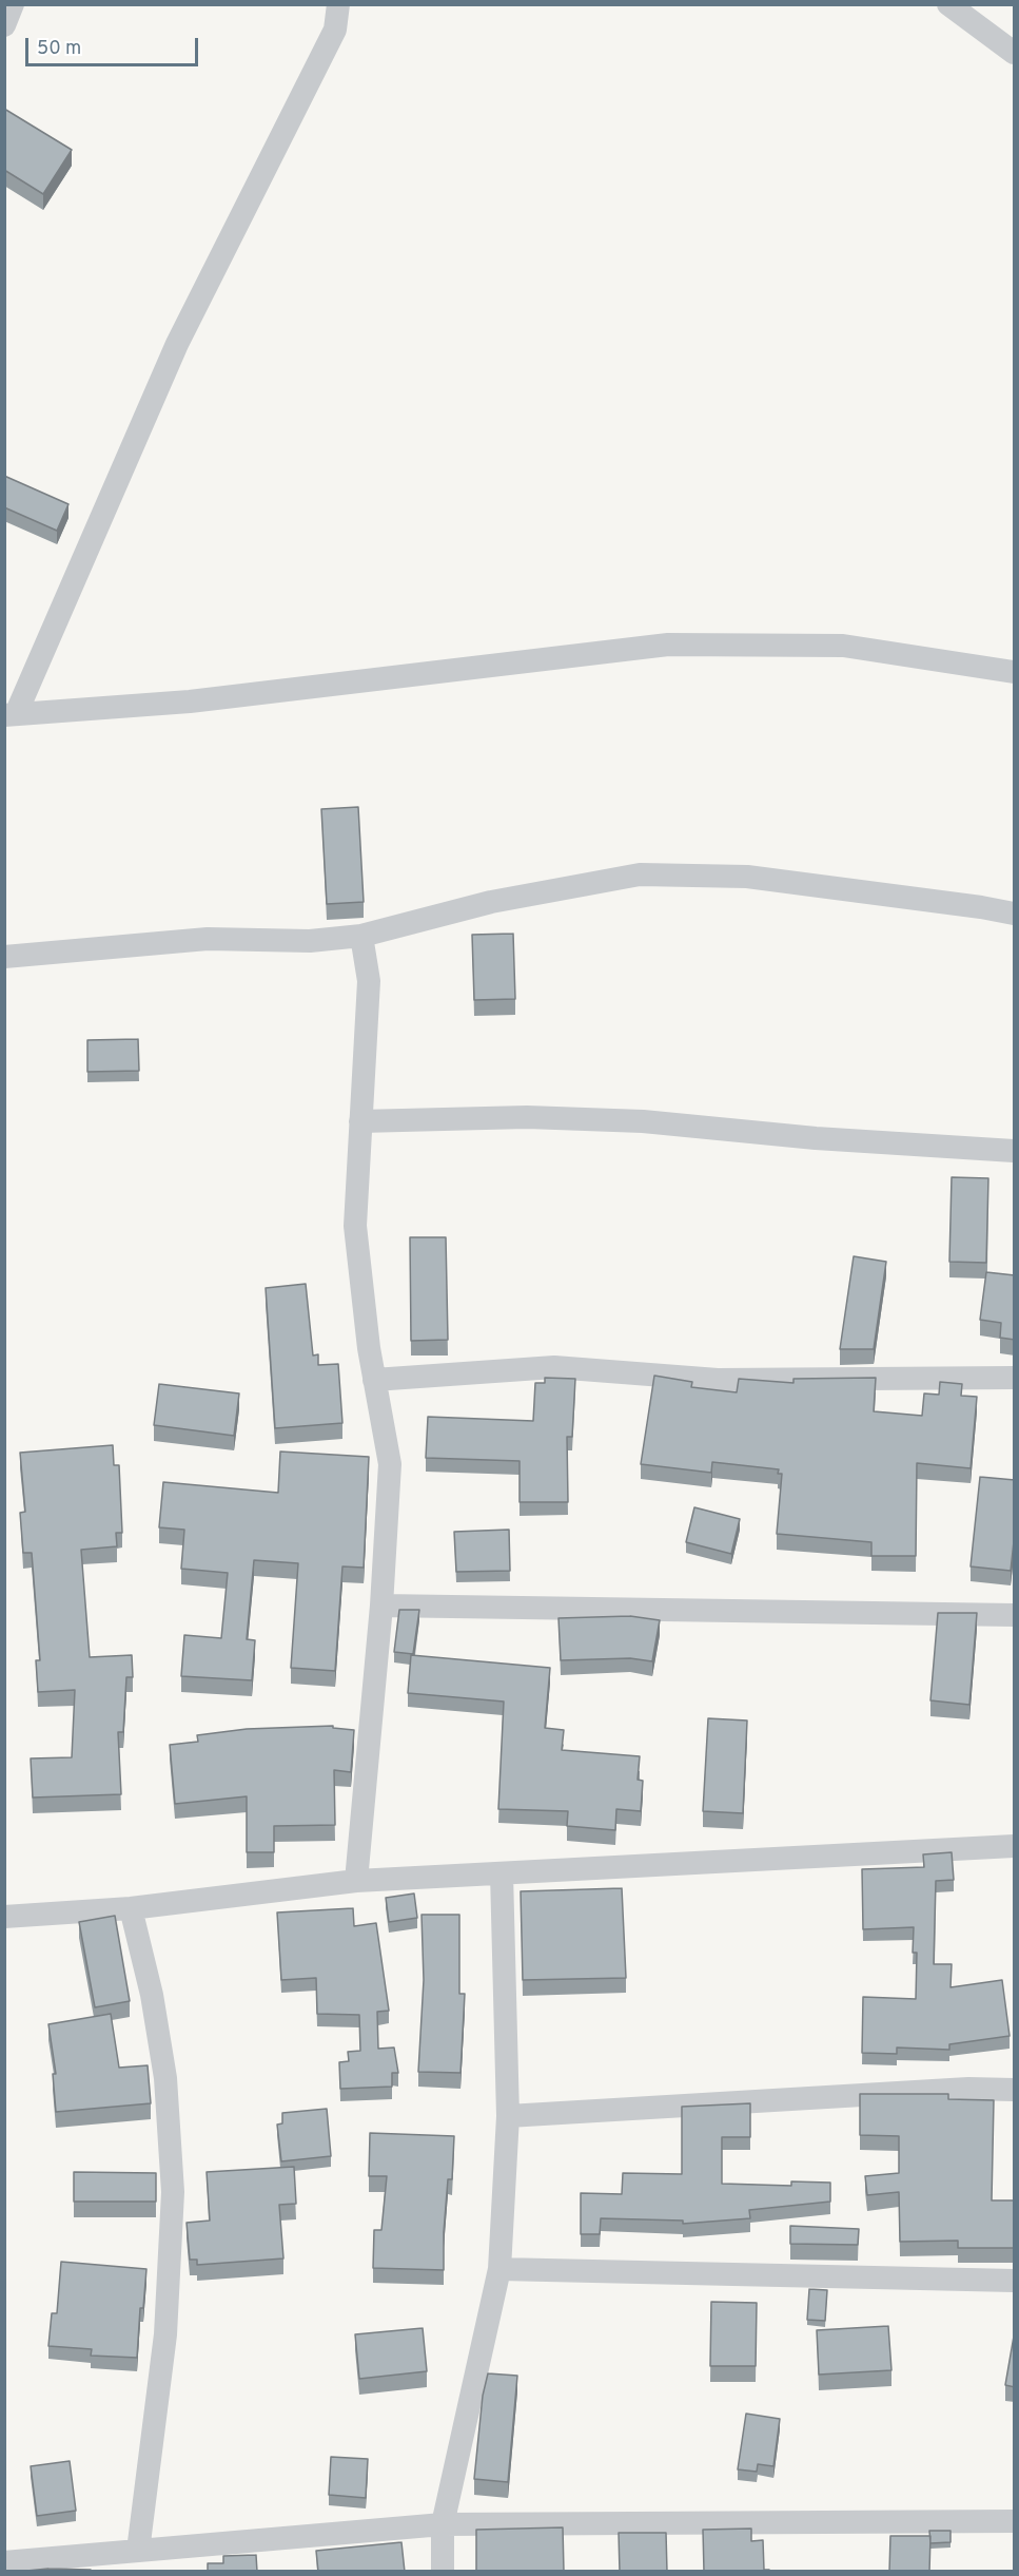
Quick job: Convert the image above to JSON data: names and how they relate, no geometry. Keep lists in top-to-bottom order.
{
  "scale_bar": "50 m"
}
